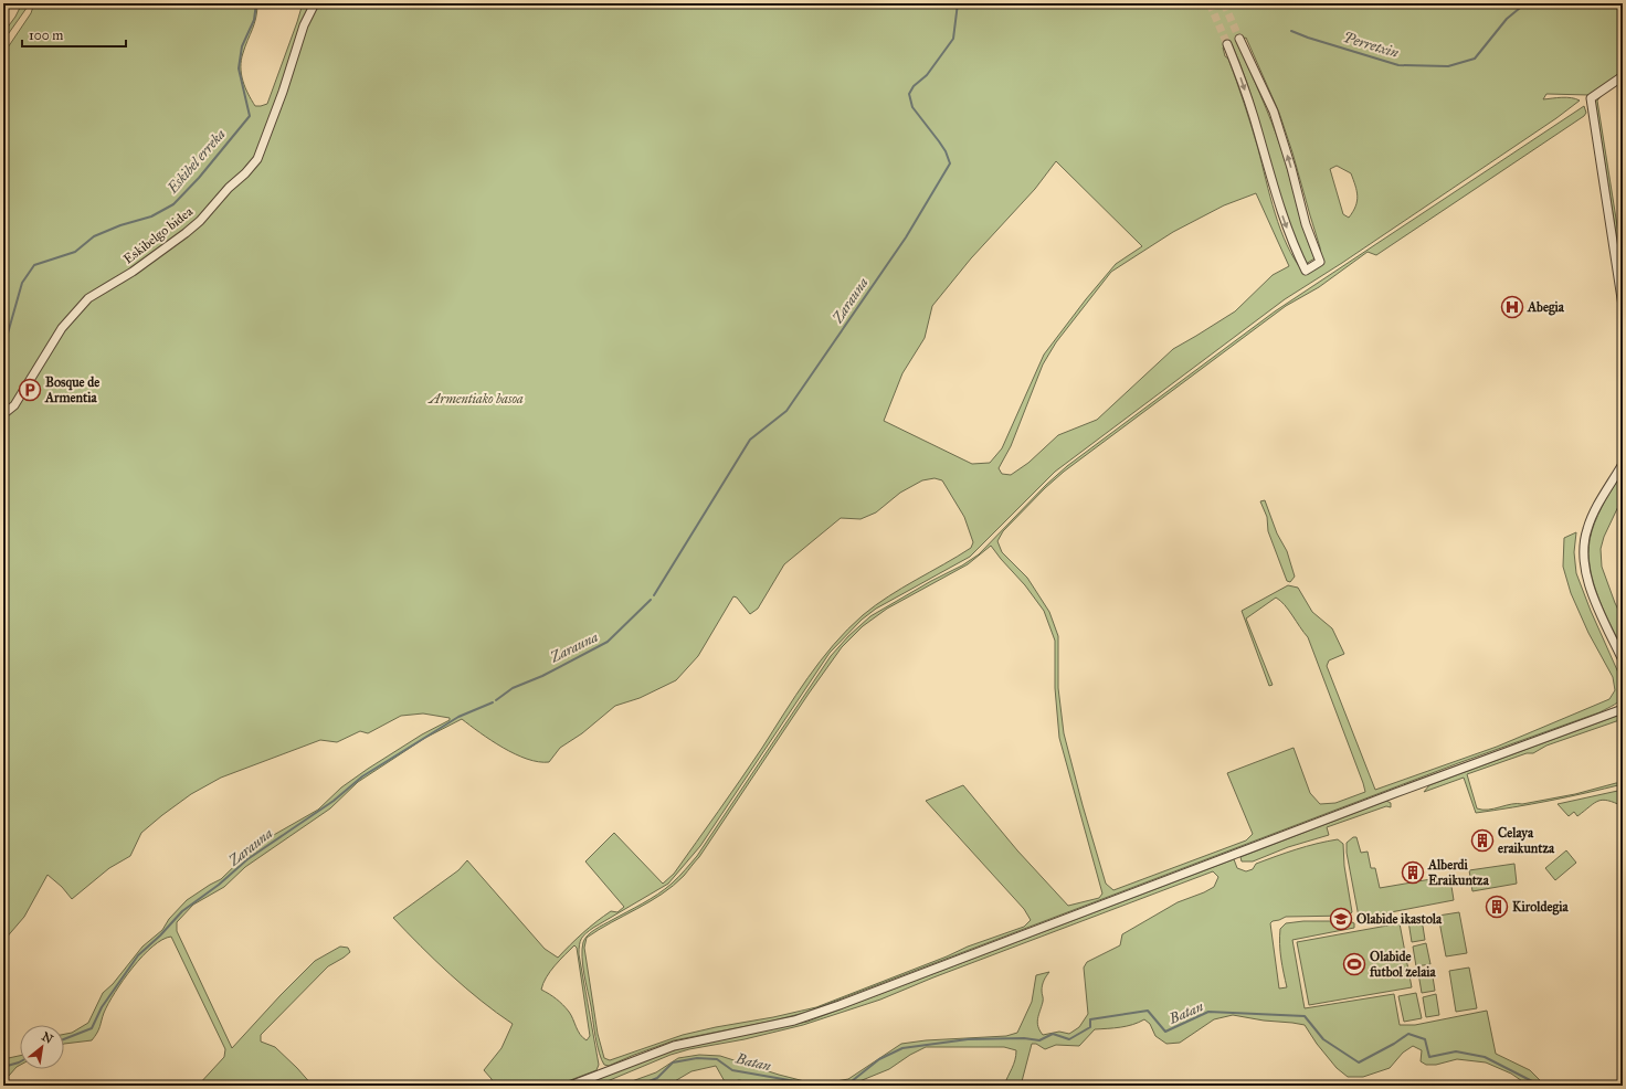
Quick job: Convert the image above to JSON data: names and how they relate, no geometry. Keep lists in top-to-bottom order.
{
  "streets": {
    "street": ["Eskibelgo bidea"]
  },
  "water": [
    "Perretxin",
    "Eskibel erreka",
    "Zarauna",
    "Batan"
  ],
  "parks": ["Armentiako basoa"],
  "places": {
    "hospital": ["Abegia"],
    "parking": ["Bosque de Armentia"],
    "building": ["Celaya eraikuntza", "Alberdi Eraikuntza", "Kiroldegia"],
    "school or university": ["Olabide ikastola"],
    "sports": ["Olabide futbol zelaia"]
  },
  "scale_bar": "100 m",
  "north": "top right"
}
